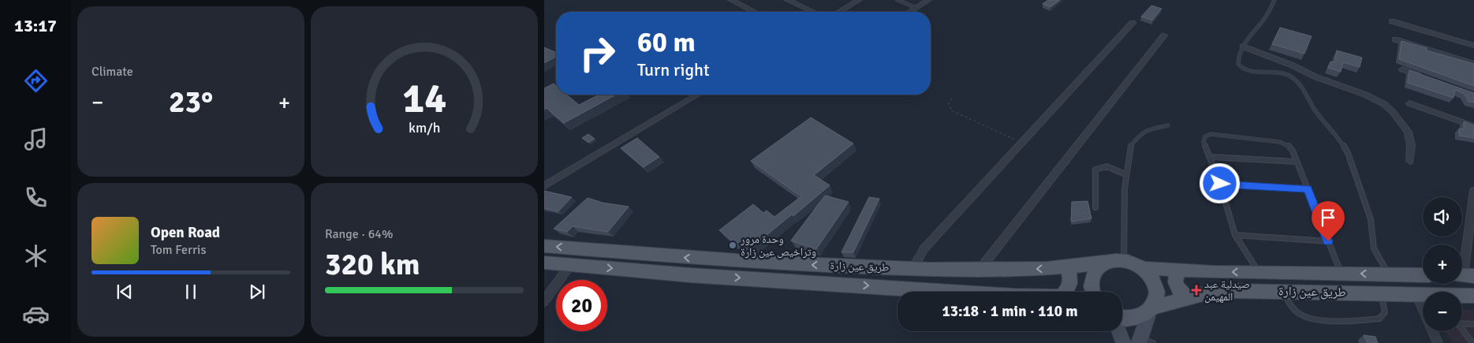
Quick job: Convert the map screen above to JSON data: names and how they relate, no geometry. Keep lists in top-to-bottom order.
{
  "streets": {
    "main road": ["طريق عين زارة"]
  },
  "places": {
    "other": ["وحدة مرور وتراخيص عين زارة"],
    "health": ["صيدلية عبد المهيمن"]
  },
  "page": {
    "tabs": "13:17",
    "tile": [
      "Climate",
      ["Range · 64%", "320 km"]
    ],
    "turn": ["60 m", "Turn right"],
    "heat": ["−", "23°", "+"],
    "map_buttons": ["+", "−"],
    "song": ["Open Road", "Tom Ferris"],
    "limit": "20",
    "trip": "13:18 · 1 min · 110 m",
    "gauge": ["14", "km/h"]
  }
}
